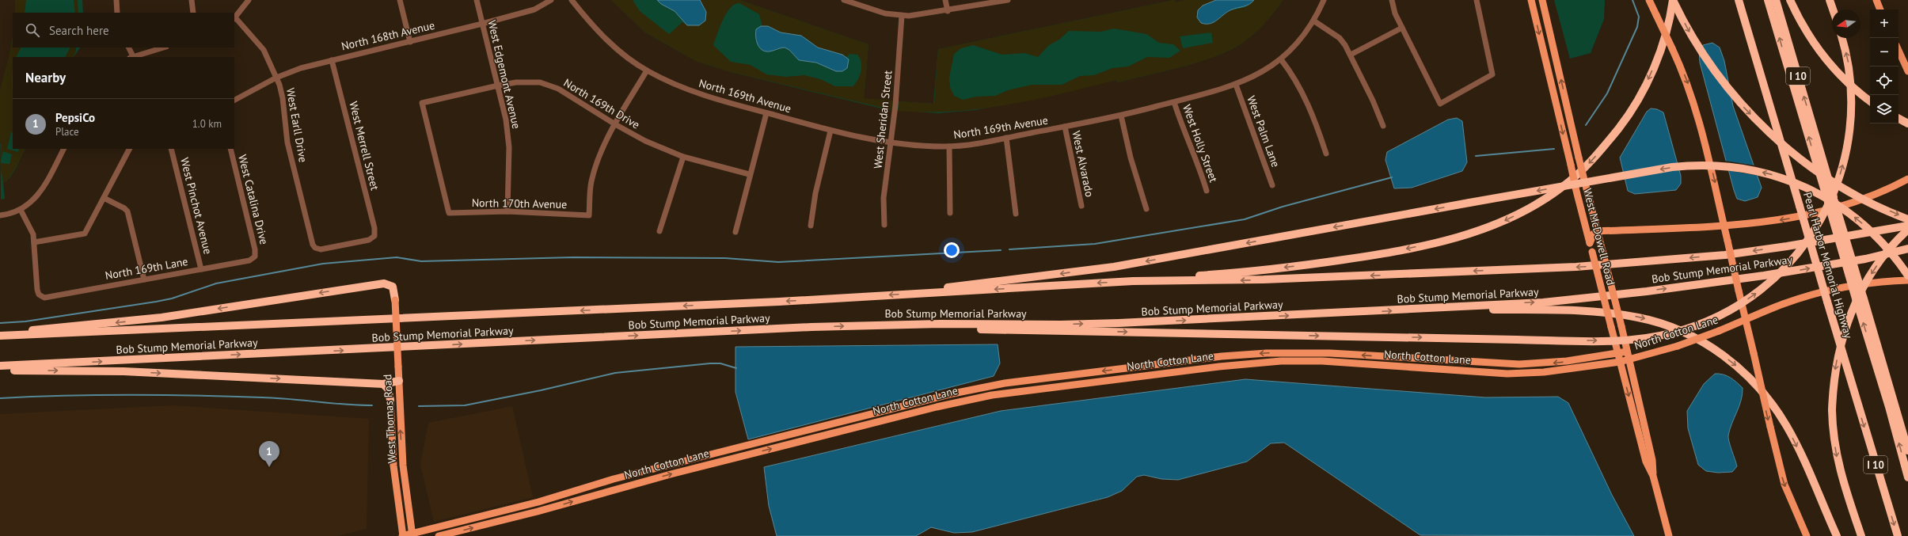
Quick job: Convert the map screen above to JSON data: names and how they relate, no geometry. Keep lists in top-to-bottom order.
{
  "streets": {
    "highway": ["I 10", "Pearl Harbor Memorial Highway", "Bob Stump Memorial Parkway"],
    "main road": ["West McDowell Road", "North Cotton Lane", "West Thomas Road"],
    "street": [
      "North 168th Avenue",
      "West Edgemont Avenue",
      "North 169th Avenue",
      "North 169th Drive",
      "West Sheridan Street",
      "West Earll Drive",
      "West Palm Lane",
      "West Holly Street",
      "West Merrell Street",
      "West Alvarado",
      "West Catalina Drive",
      "North 170th Avenue",
      "West Pinchot Avenue",
      "North 169th Lane"
    ]
  },
  "crossings": [
    ["North 168th Avenue", "West Edgemont Avenue"],
    ["North 168th Avenue", "West Earll Drive"],
    ["North 168th Avenue", "West Merrell Street"],
    ["West Edgemont Avenue", "North 169th Drive"],
    ["West Edgemont Avenue", "North 170th Avenue"],
    ["North 169th Avenue", "West Sheridan Street"],
    ["North 169th Avenue", "West Palm Lane"],
    ["North 169th Avenue", "West Holly Street"],
    ["North 169th Avenue", "West Alvarado"],
    ["North 169th Drive", "North 170th Avenue"],
    ["West Earll Drive", "West Merrell Street"],
    ["West Catalina Drive", "North 169th Lane"],
    ["West Pinchot Avenue", "North 169th Lane"],
    ["West McDowell Road", "North Cotton Lane"],
    ["North Cotton Lane", "West Thomas Road"]
  ],
  "north": "left",
  "page": {
    "map_buttons": ["+", "−"],
    "search": "Search here",
    "heading": "Nearby",
    "list": [
      {
        "mark": "1",
        "name": "PepsiCo",
        "note": "Place",
        "value": "1.0 km"
      }
    ],
    "pins": "1"
  }
}
